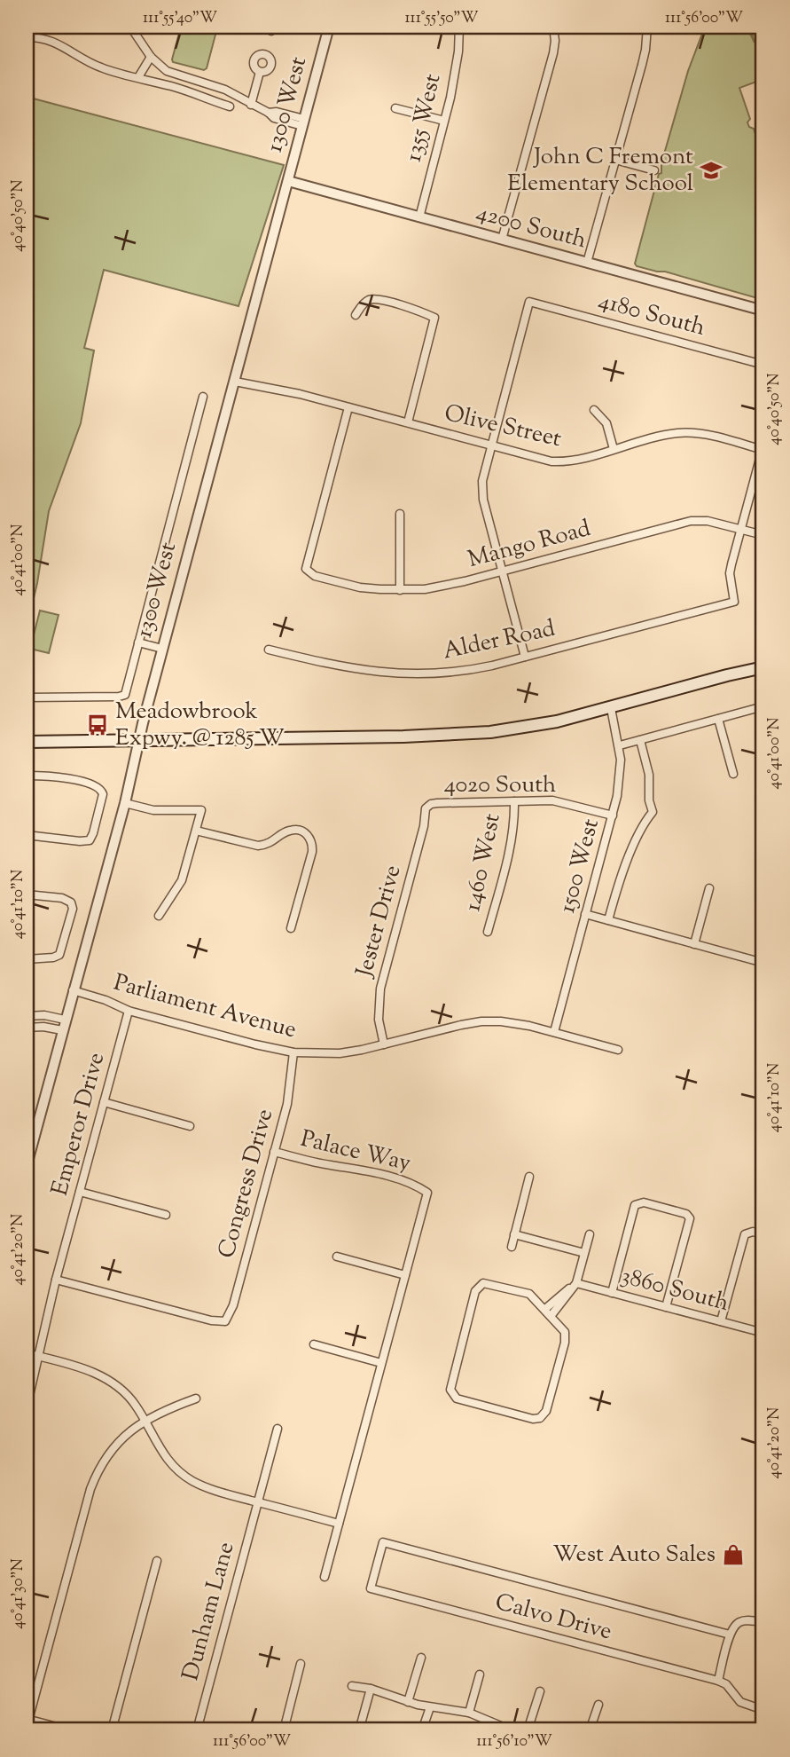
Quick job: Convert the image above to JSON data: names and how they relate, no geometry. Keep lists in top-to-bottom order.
{
  "streets": {
    "street": [
      "1300 West",
      "1355 West",
      "4200 South",
      "4180 South",
      "Olive Street",
      "Mango Road",
      "Alder Road",
      "4020 South",
      "1460 West",
      "1500 West",
      "Jester Drive",
      "Parliament Avenue",
      "Emperor Drive",
      "Palace Way",
      "Congress Drive",
      "3860 South",
      "Dunham Lane",
      "Calvo Drive"
    ]
  },
  "crossings": [
    ["1300 West", "4200 South"],
    ["1300 West", "Olive Street"],
    ["1300 West", "Parliament Avenue"],
    ["1355 West", "4200 South"],
    ["4180 South", "Olive Street"],
    ["Olive Street", "Mango Road"],
    ["Mango Road", "Alder Road"],
    ["4020 South", "1460 West"],
    ["4020 South", "1500 West"],
    ["4020 South", "Jester Drive"],
    ["1500 West", "Parliament Avenue"],
    ["Jester Drive", "Parliament Avenue"],
    ["Parliament Avenue", "Emperor Drive"],
    ["Parliament Avenue", "Congress Drive"],
    ["Emperor Drive", "Congress Drive"],
    ["Palace Way", "Congress Drive"]
  ],
  "places": {
    "school or university": ["John C Fremont Elementary School"],
    "bus stop": ["Meadowbrook Expwy. @ 1285 W"],
    "shop": ["West Auto Sales"]
  },
  "coordinates": [
    "111°55'40\"W",
    "111°55'50\"W",
    "111°56'00\"W",
    "40°40'50\"N",
    "40°41'00\"N",
    "40°41'10\"N",
    "40°41'20\"N",
    "40°41'30\"N",
    "111°56'10\"W"
  ]
}
